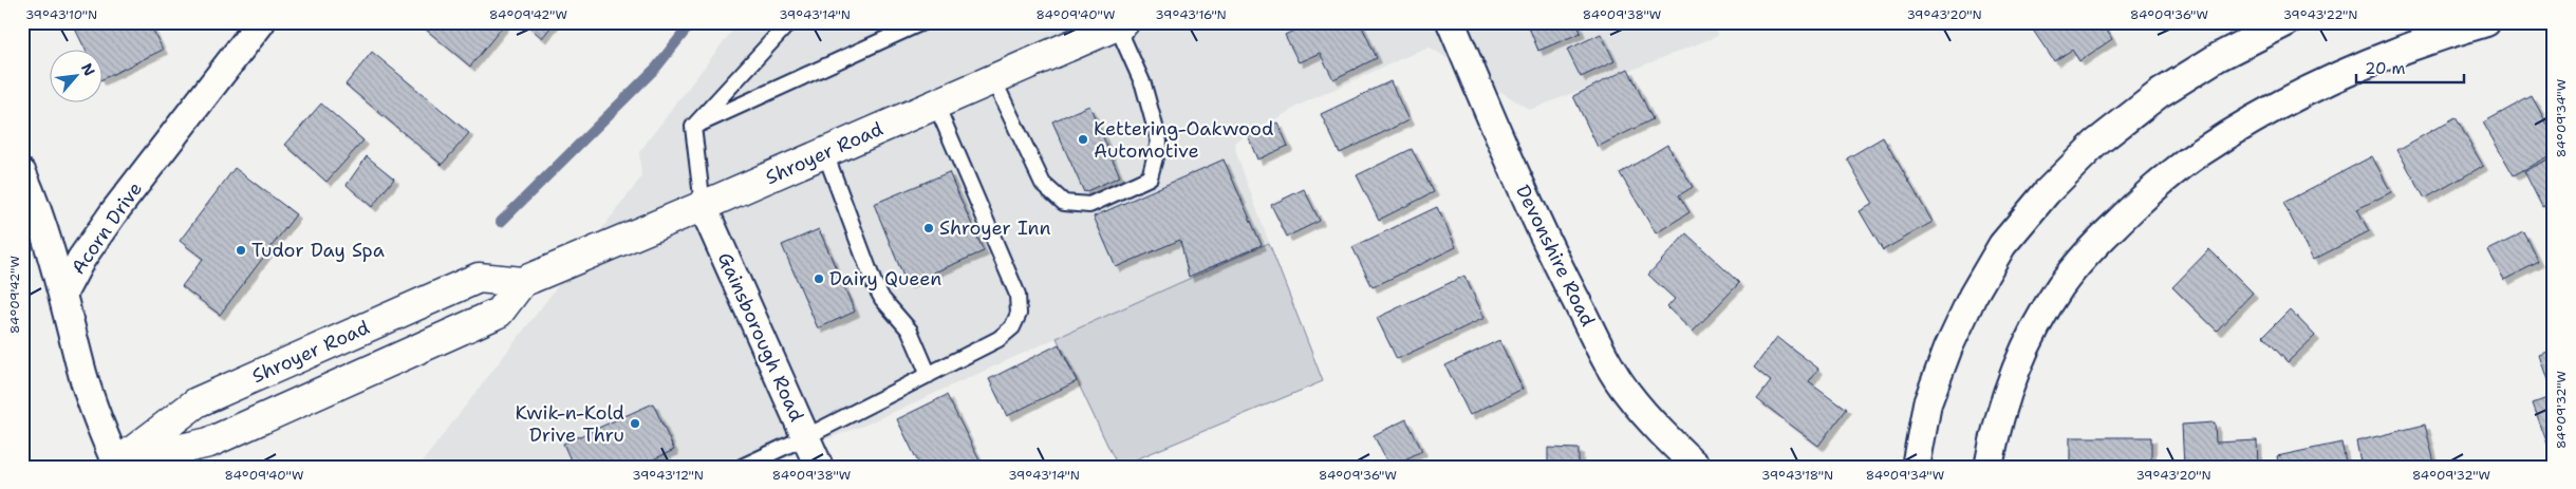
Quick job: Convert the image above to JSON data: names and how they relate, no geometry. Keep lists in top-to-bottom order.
{
  "streets": {
    "main road": ["Shroyer Road"],
    "street": ["Acorn Drive", "Devonshire Road", "Gainsborough Road"]
  },
  "crossings": [
    ["Shroyer Road", "Acorn Drive"],
    ["Shroyer Road", "Gainsborough Road"]
  ],
  "places": [
    "Kettering-Oakwood Automotive",
    "Shroyer Inn",
    "Tudor Day Spa",
    "Dairy Queen",
    "Kwik-n-Kold Drive Thru"
  ],
  "scale_bar": "20 m",
  "north": "top right",
  "coordinates": [
    "39°43'10\"N",
    "84°09'42\"W",
    "39°43'14\"N",
    "84°09'40\"W",
    "39°43'16\"N",
    "84°09'38\"W",
    "39°43'20\"N",
    "84°09'36\"W",
    "39°43'22\"N",
    "84°09'34\"W",
    "84°09'32\"W",
    "39°43'12\"N",
    "39°43'18\"N"
  ]
}
